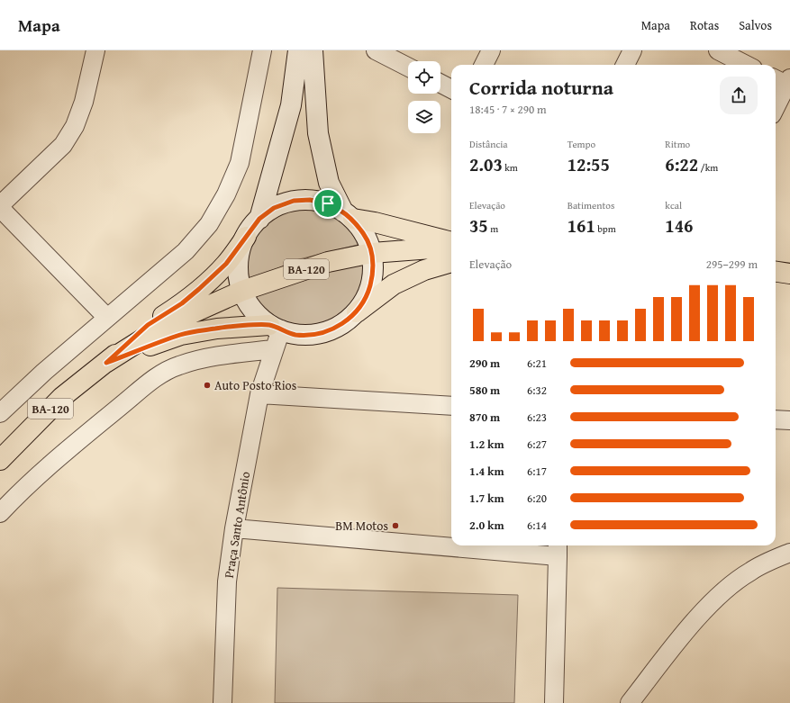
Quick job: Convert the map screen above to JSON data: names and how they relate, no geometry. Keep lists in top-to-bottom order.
{
  "streets": {
    "main road": ["BA-120"],
    "street": ["Praça Santo Antônio"]
  },
  "places": ["Auto Posto Rios", "BM Motos"],
  "page": {
    "header": "Mapa",
    "nav": ["Mapa", "Rotas", "Salvos"],
    "heading": ["Corrida noturna", "18:45 · 7 × 290 m"],
    "stats": [
      ["Distância", "2.03 km"],
      ["Tempo", "12:55"],
      ["Ritmo", "6:22 /km"],
      ["Elevação", "35 m"],
      ["Batimentos", "161 bpm"],
      ["kcal", "146"]
    ],
    "chart": ["Elevação", "295–299 m"],
    "list": [
      {
        "name": "290 m",
        "note": "6:21"
      },
      {
        "name": "580 m",
        "note": "6:32"
      },
      {
        "name": "870 m",
        "note": "6:23"
      },
      {
        "name": "1.2 km",
        "note": "6:27"
      },
      {
        "name": "1.4 km",
        "note": "6:17"
      },
      {
        "name": "1.7 km",
        "note": "6:20"
      },
      {
        "name": "2.0 km",
        "note": "6:14"
      }
    ]
  }
}
